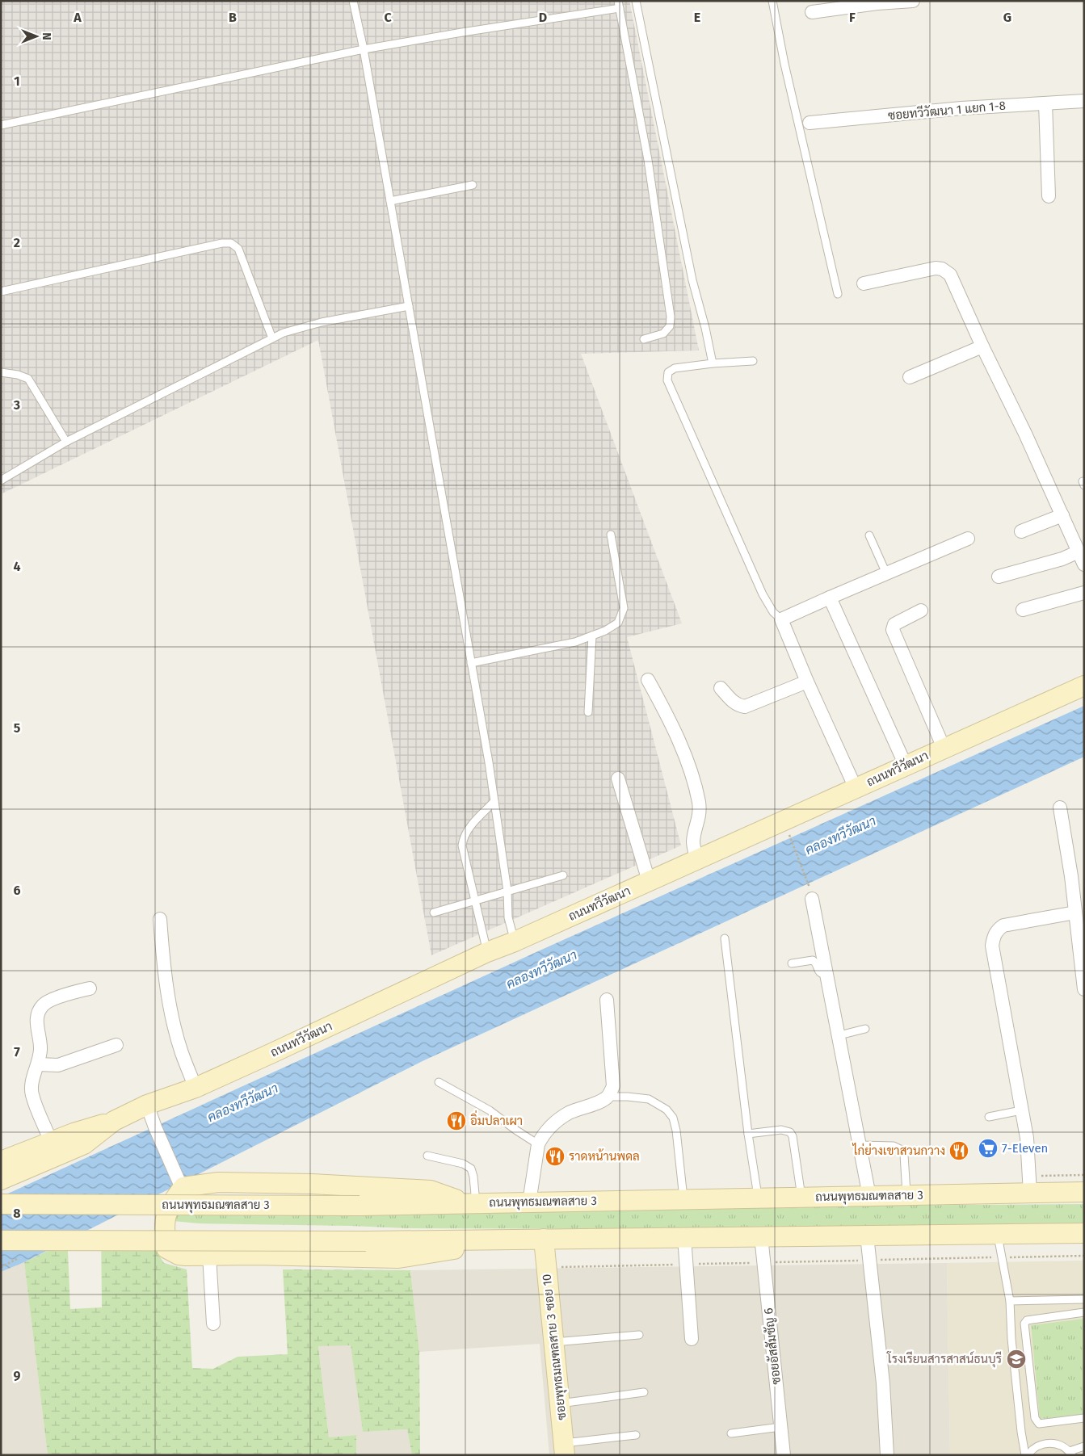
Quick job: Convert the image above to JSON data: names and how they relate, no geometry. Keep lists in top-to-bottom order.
{
  "streets": {
    "main road": ["ถนนทวีวัฒนา", "ถนนพุทธมณฑลสาย 3", "ซอยพุทธมณฑลสาย 3 ซอย 10"],
    "street": ["ซอยทวีวัฒนา 1 แยก 1-8", "ซอยอัสสัมชัญ 6"]
  },
  "water": ["คลองทวีวัฒนา"],
  "places": {
    "restaurant": ["อิ่มปลาเผา", "ไก่ย่างเขาสวนกวาง", "ราดหน้านพดล"],
    "supermarket": ["7-Eleven"],
    "school or university": ["โรงเรียนสารสาสน์ธนบุรี"]
  },
  "north": "right",
  "grid": {
    "columns": [
      "A",
      "B",
      "C",
      "D",
      "E",
      "F",
      "G"
    ],
    "rows": [
      "1",
      "2",
      "3",
      "4",
      "5",
      "6",
      "7",
      "8",
      "9"
    ]
  }
}
